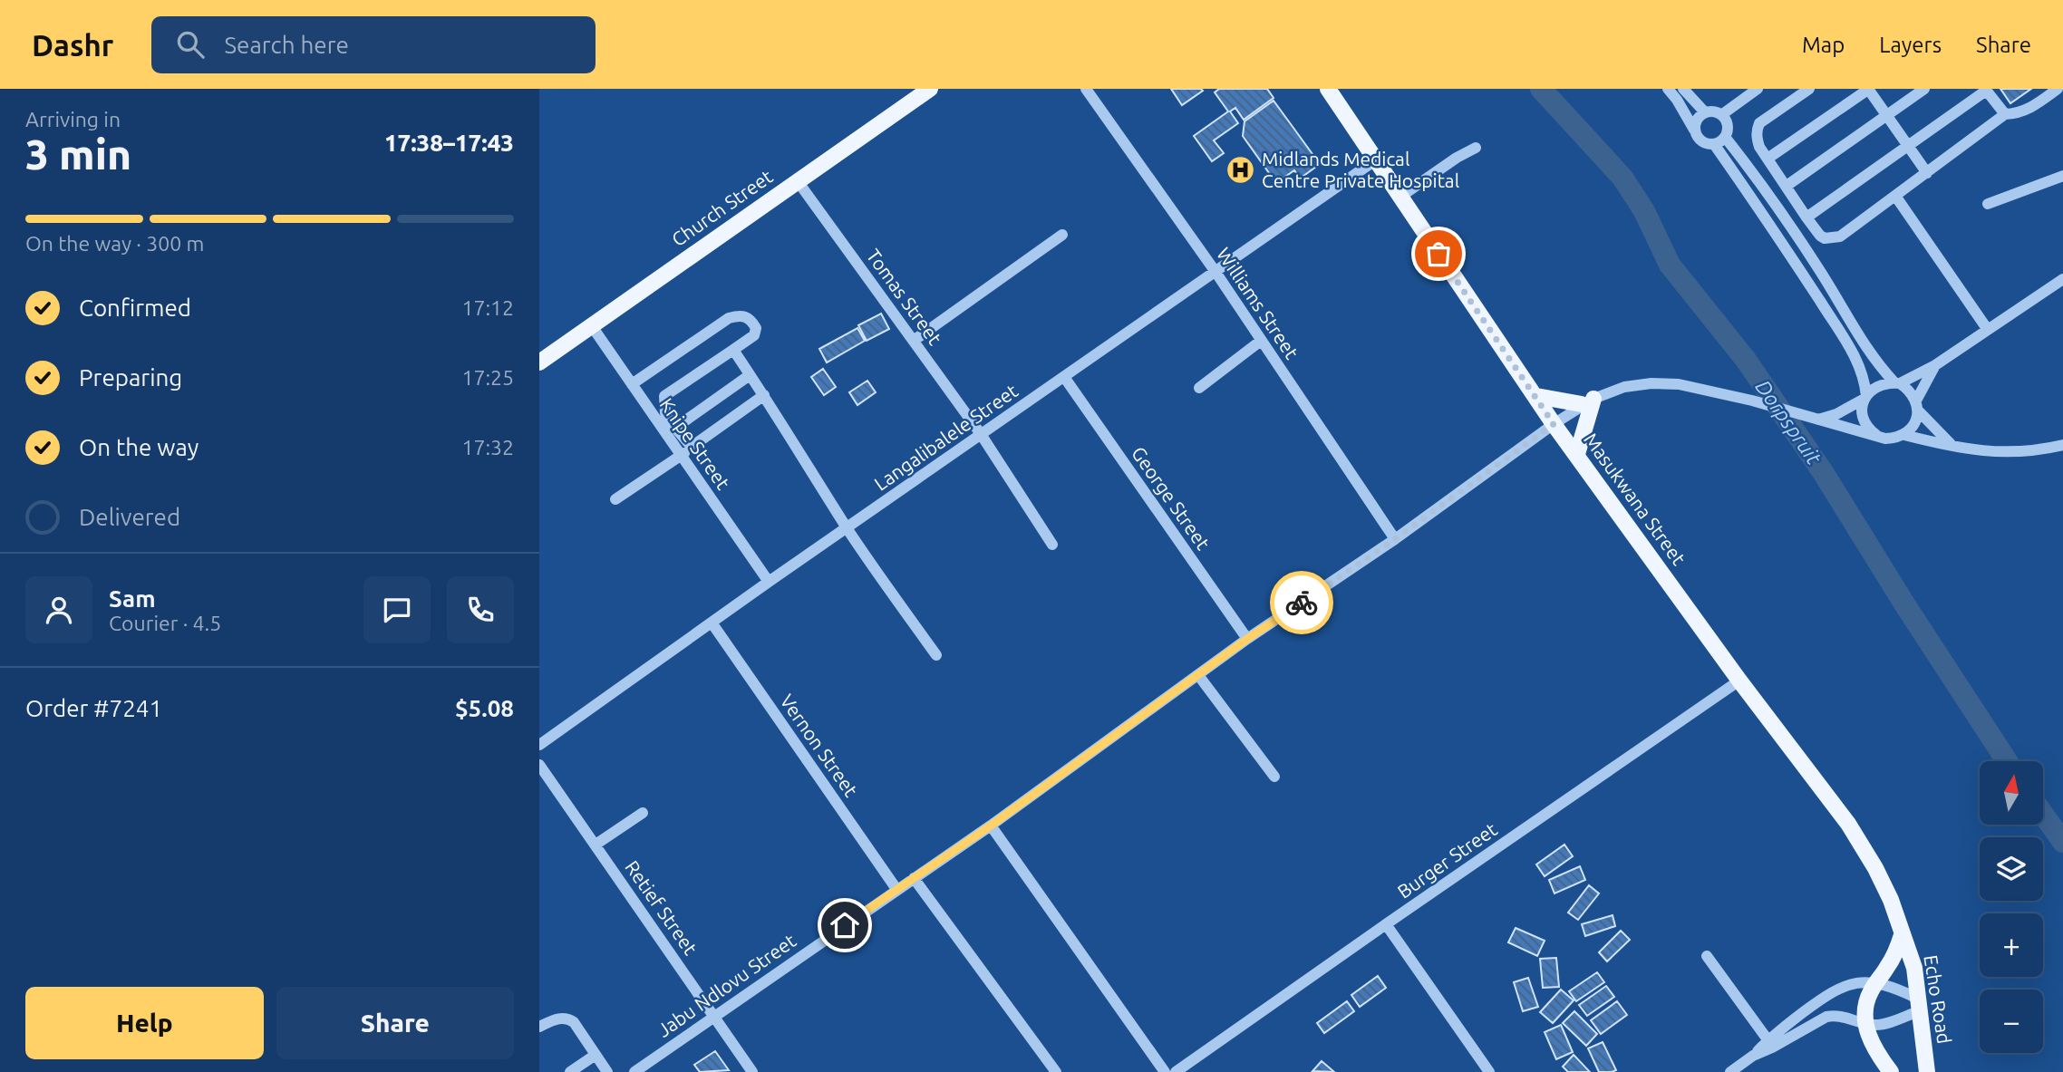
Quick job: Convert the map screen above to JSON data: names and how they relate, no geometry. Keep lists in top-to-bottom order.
{
  "streets": {
    "main road": ["Church Street", "Masukwana Street", "Echo Road"],
    "street": [
      "Tomas Street",
      "Williams Street",
      "Langalibalele Street",
      "Knipe Street",
      "George Street",
      "Vernon Street",
      "Burger Street",
      "Retief Street",
      "Jabu Ndlovu Street"
    ]
  },
  "crossings": [
    ["Church Street", "Tomas Street"],
    ["Church Street", "Knipe Street"],
    ["Tomas Street", "Langalibalele Street"],
    ["Williams Street", "Langalibalele Street"],
    ["Williams Street", "Jabu Ndlovu Street"],
    ["Langalibalele Street", "Knipe Street"],
    ["Langalibalele Street", "George Street"],
    ["Langalibalele Street", "Masukwana Street"],
    ["Langalibalele Street", "Vernon Street"],
    ["George Street", "Jabu Ndlovu Street"],
    ["Masukwana Street", "Burger Street"],
    ["Masukwana Street", "Jabu Ndlovu Street"],
    ["Masukwana Street", "Echo Road"],
    ["Vernon Street", "Jabu Ndlovu Street"],
    ["Retief Street", "Jabu Ndlovu Street"]
  ],
  "water": ["Dorpspruit"],
  "places": {
    "hospital": ["Midlands Medical Centre Private Hospital"]
  },
  "north": "top",
  "page": {
    "header": "Dashr",
    "search": "Search here",
    "nav": ["Map", "Layers", "Share"],
    "heading": ["3 min", "Arriving in", "17:38–17:43"],
    "panel": [
      "Sam",
      "Courier · 4.5",
      "Order #7241",
      "$5.08"
    ],
    "bar": "On the way · 300 m",
    "list": [
      ["Confirmed", "17:12"],
      ["Preparing", "17:25"],
      ["On the way", "17:32"],
      "Delivered"
    ],
    "map_buttons": ["+", "−"],
    "buttons": ["Help", "Share"]
  }
}
